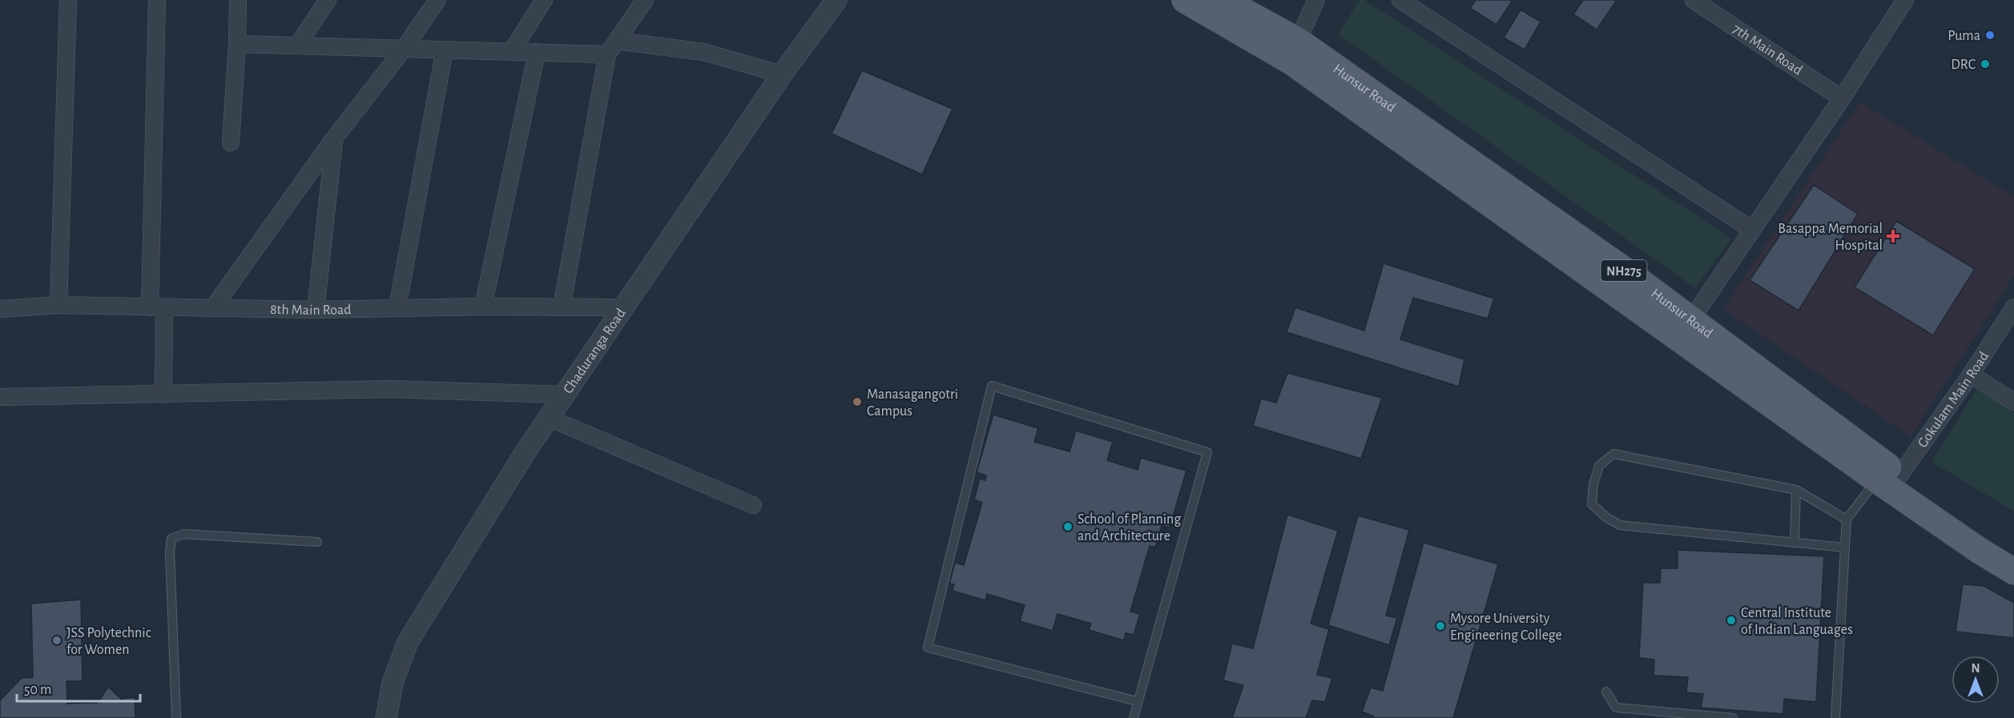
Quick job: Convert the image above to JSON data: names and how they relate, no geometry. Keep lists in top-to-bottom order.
{
  "streets": {
    "main road": ["Hunsur Road", "NH275"],
    "street": [
      "7th Main Road",
      "8th Main Road",
      "Chaduranga Road",
      "Gokulam Main Road"
    ]
  },
  "crossings": [
    ["Hunsur Road", "Gokulam Main Road"],
    ["8th Main Road", "Chaduranga Road"]
  ],
  "places": {
    "other": [
      "Puma",
      "DRC",
      "Manasagangotri Campus",
      "School of Planning and Architecture",
      "Central Institute of Indian Languages",
      "Mysore University Engineering College",
      "JSS Polytechnic for Women"
    ],
    "health": ["Basappa Memorial Hospital"]
  },
  "scale_bar": "50 m",
  "north": "top"
}
